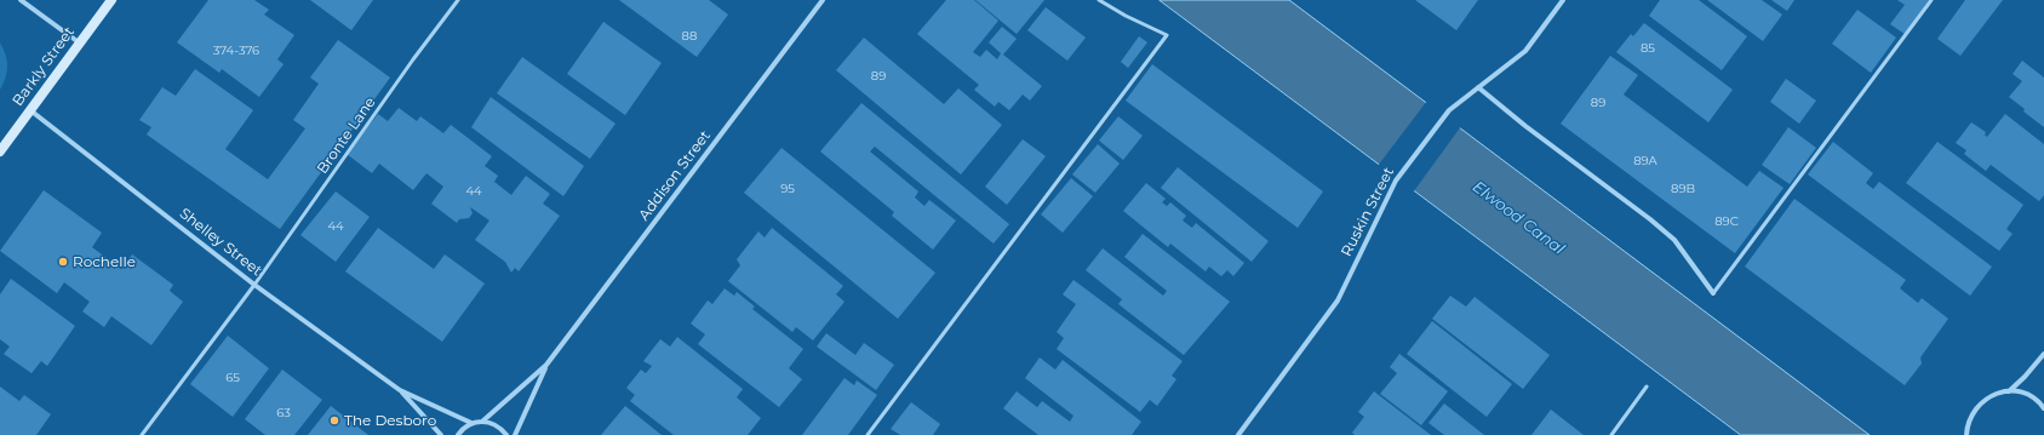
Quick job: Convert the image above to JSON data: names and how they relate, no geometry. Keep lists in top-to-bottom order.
{
  "streets": {
    "main road": ["Barkly Street"],
    "street": ["Addison Street", "Ruskin Street", "Shelley Street"],
    "lane": ["Bronte Lane"]
  },
  "crossings": [
    ["Barkly Street", "Shelley Street"],
    ["Bronte Lane", "Shelley Street"]
  ],
  "water": ["Elwood Canal"],
  "places": ["Rochelle", "The Desboro"],
  "house_numbers": [
    "88",
    "85",
    "374-376",
    "89",
    "89",
    "89A",
    "95",
    "89B",
    "44",
    "89C",
    "44",
    "65",
    "63"
  ]
}
